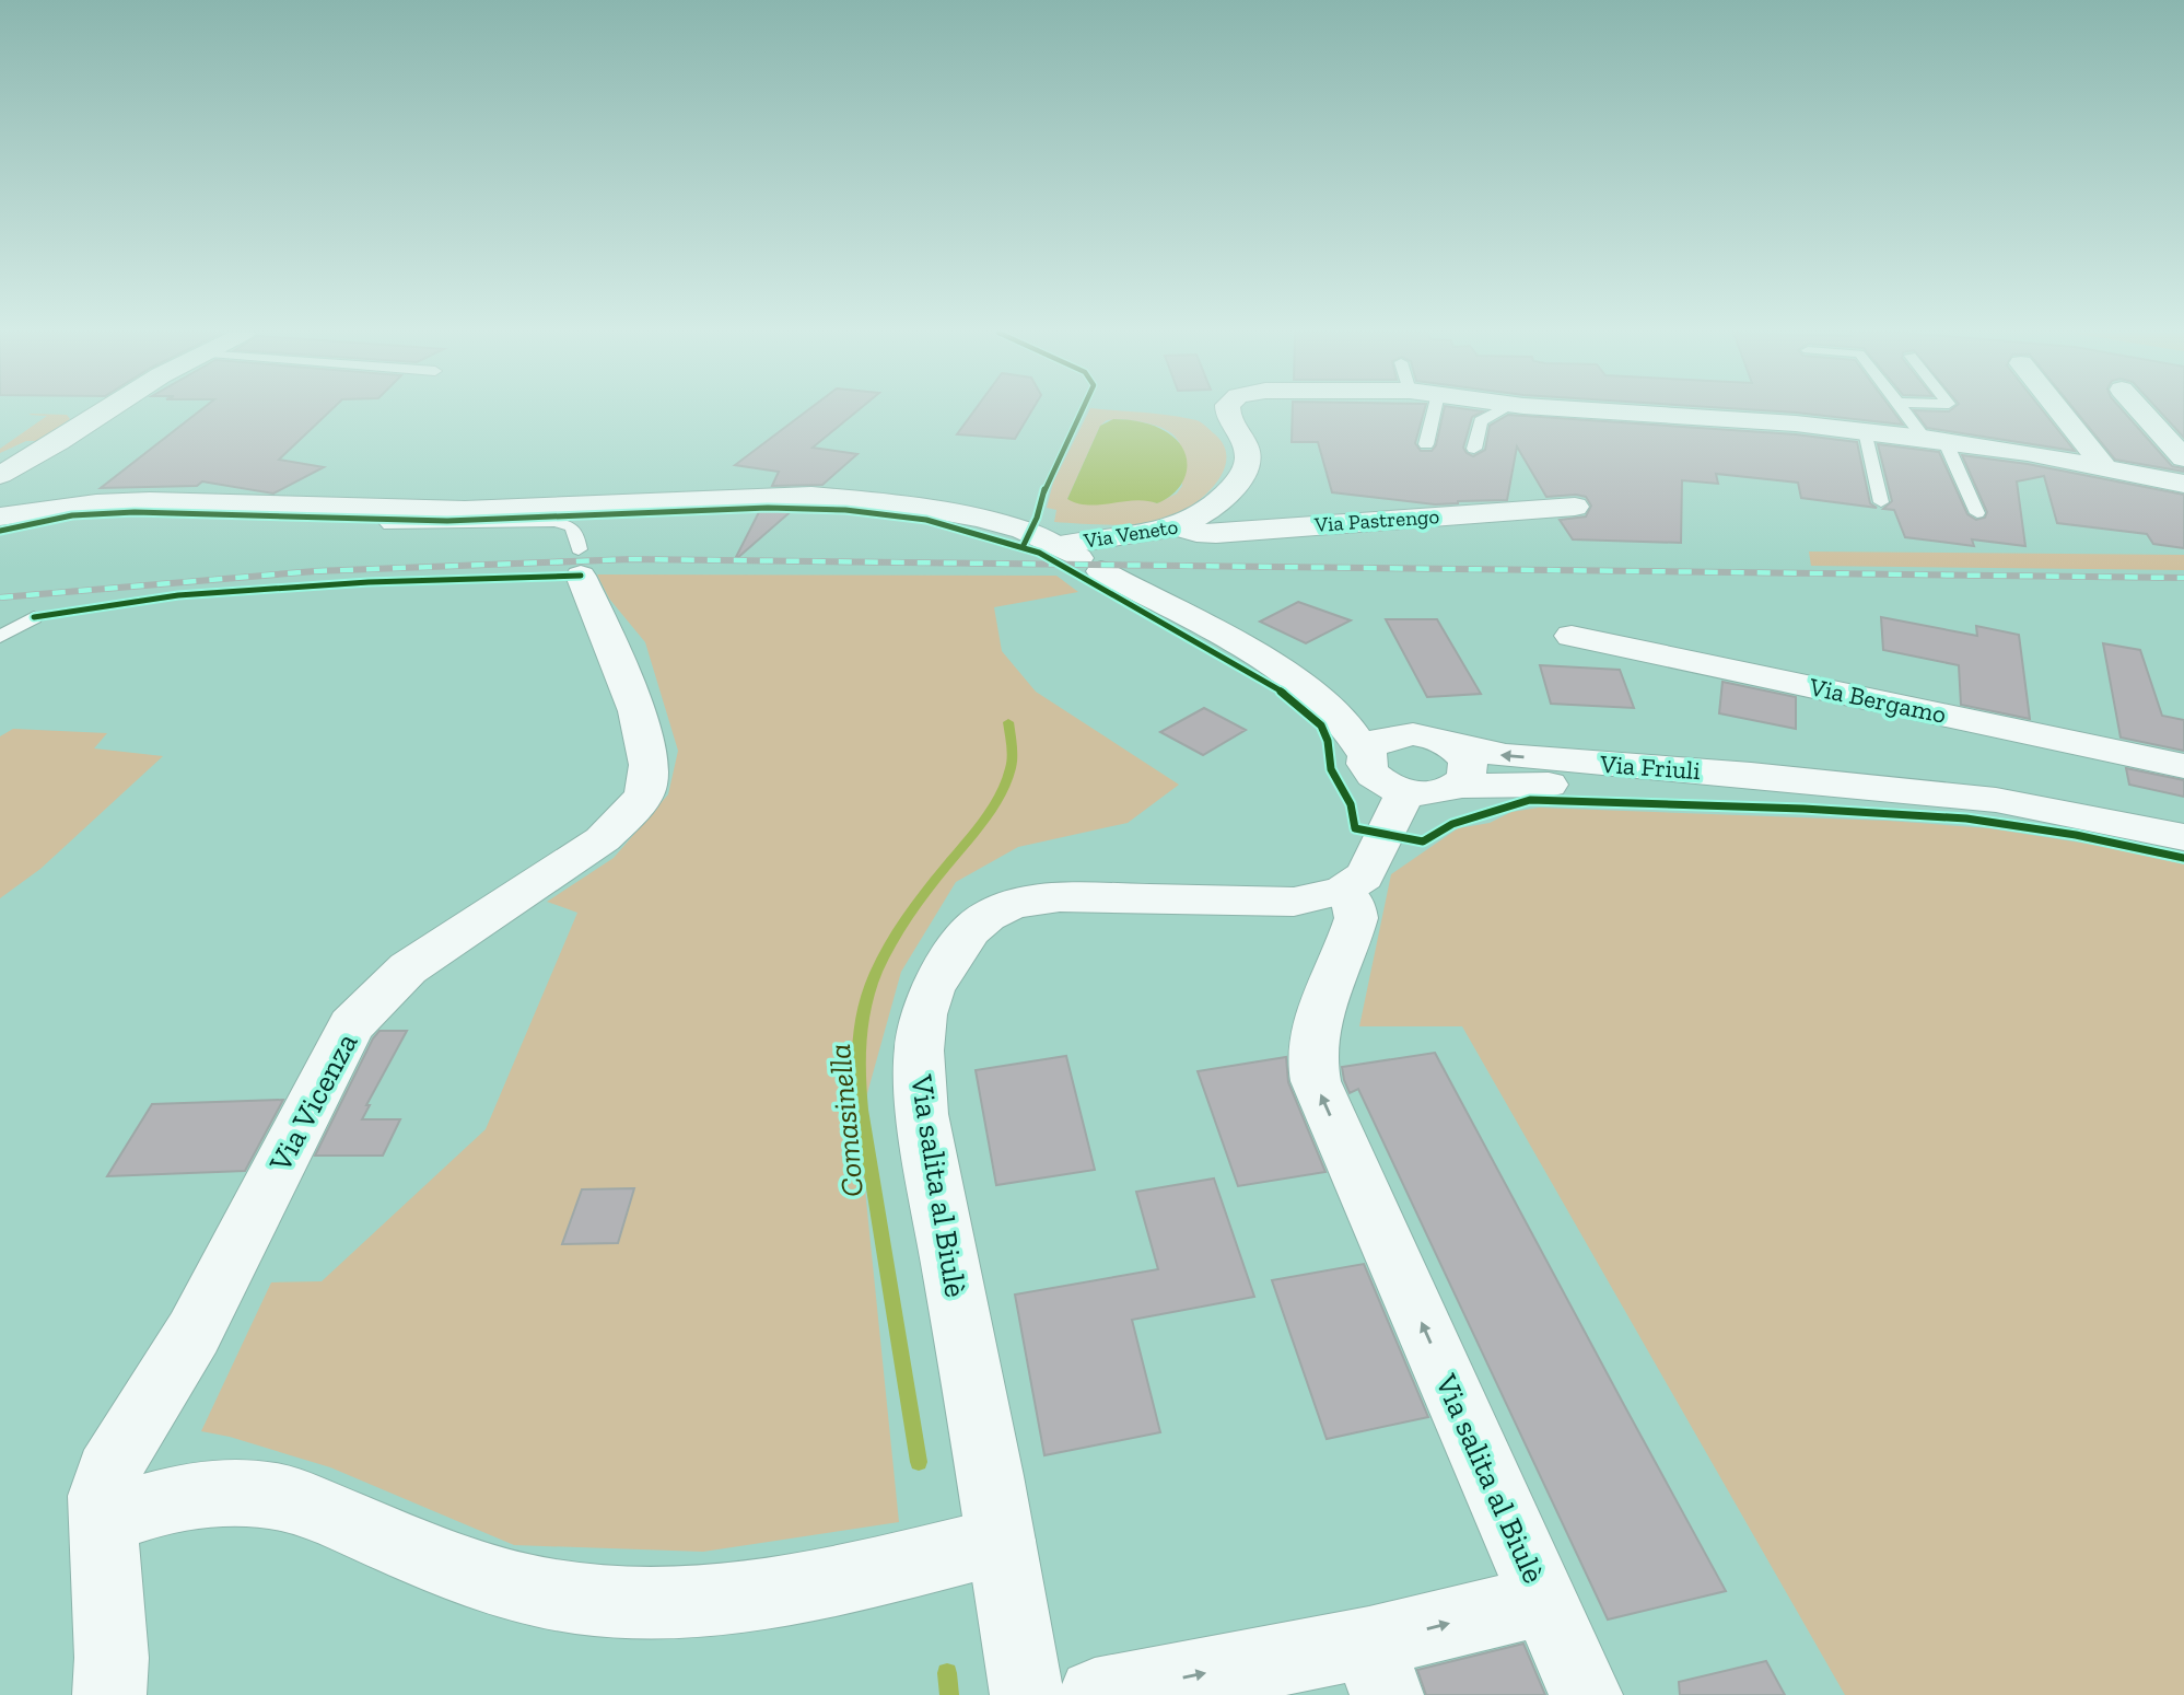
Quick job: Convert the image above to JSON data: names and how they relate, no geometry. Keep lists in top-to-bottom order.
{
  "streets": {
    "street": [
      "Via Pastrengo",
      "Via Veneto",
      "Via Bergamo",
      "Via Friuli",
      "Via Vicenza",
      "Via salita al Biulè"
    ]
  },
  "crossings": [
    ["Via Pastrengo", "Via Veneto"],
    ["Via Veneto", "Via Friuli"],
    ["Via Friuli", "Via salita al Biulè"]
  ],
  "water": ["Comasinella"]
}
